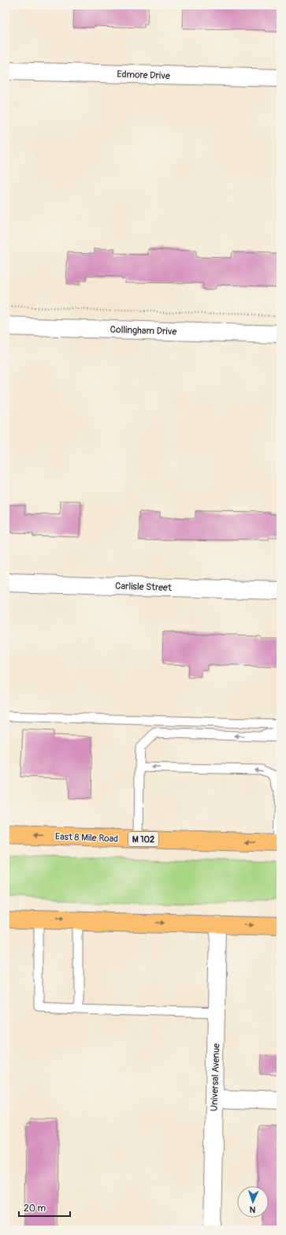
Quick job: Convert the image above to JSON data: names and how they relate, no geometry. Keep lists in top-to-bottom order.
{
  "streets": {
    "highway": ["East 8 Mile Road", "M 102"],
    "street": [
      "Edmore Drive",
      "Collingham Drive",
      "Carlisle Street",
      "Universal Avenue"
    ]
  },
  "scale_bar": "20 m",
  "north": "bottom"
}
